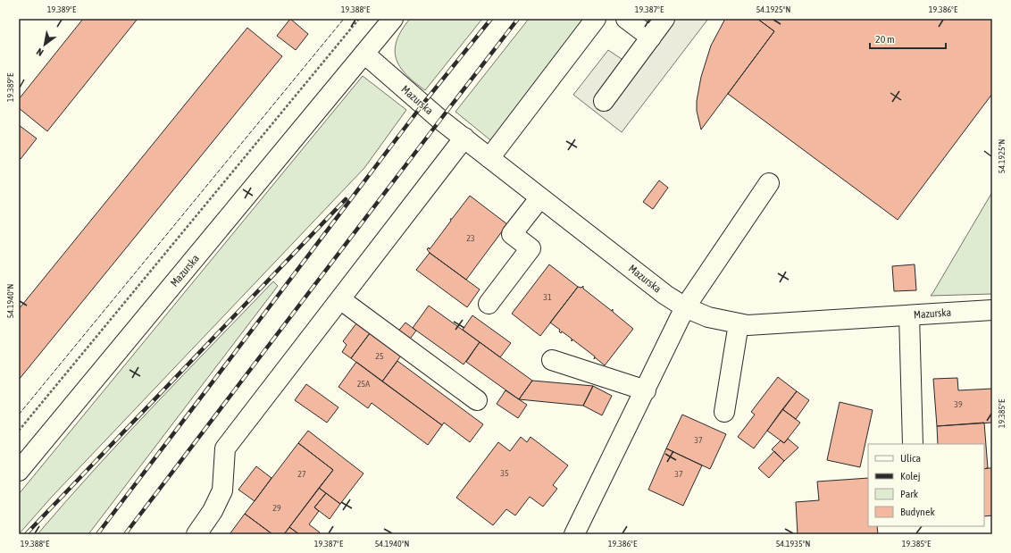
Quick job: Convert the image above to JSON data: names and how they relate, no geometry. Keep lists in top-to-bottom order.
{
  "streets": {
    "street": ["Mazurska"]
  },
  "house_numbers": [
    "23",
    "31",
    "25",
    "25A",
    "39",
    "37",
    "35",
    "27",
    "37",
    "29"
  ],
  "legend": [
    "Ulica",
    "Kolej",
    "Park",
    "Budynek"
  ],
  "scale_bar": "20 m",
  "north": "bottom left",
  "coordinates": [
    "19.389°E",
    "19.388°E",
    "19.387°E",
    "54.1925°N",
    "19.386°E",
    "54.1940°N",
    "19.385°E",
    "54.1935°N"
  ]
}
